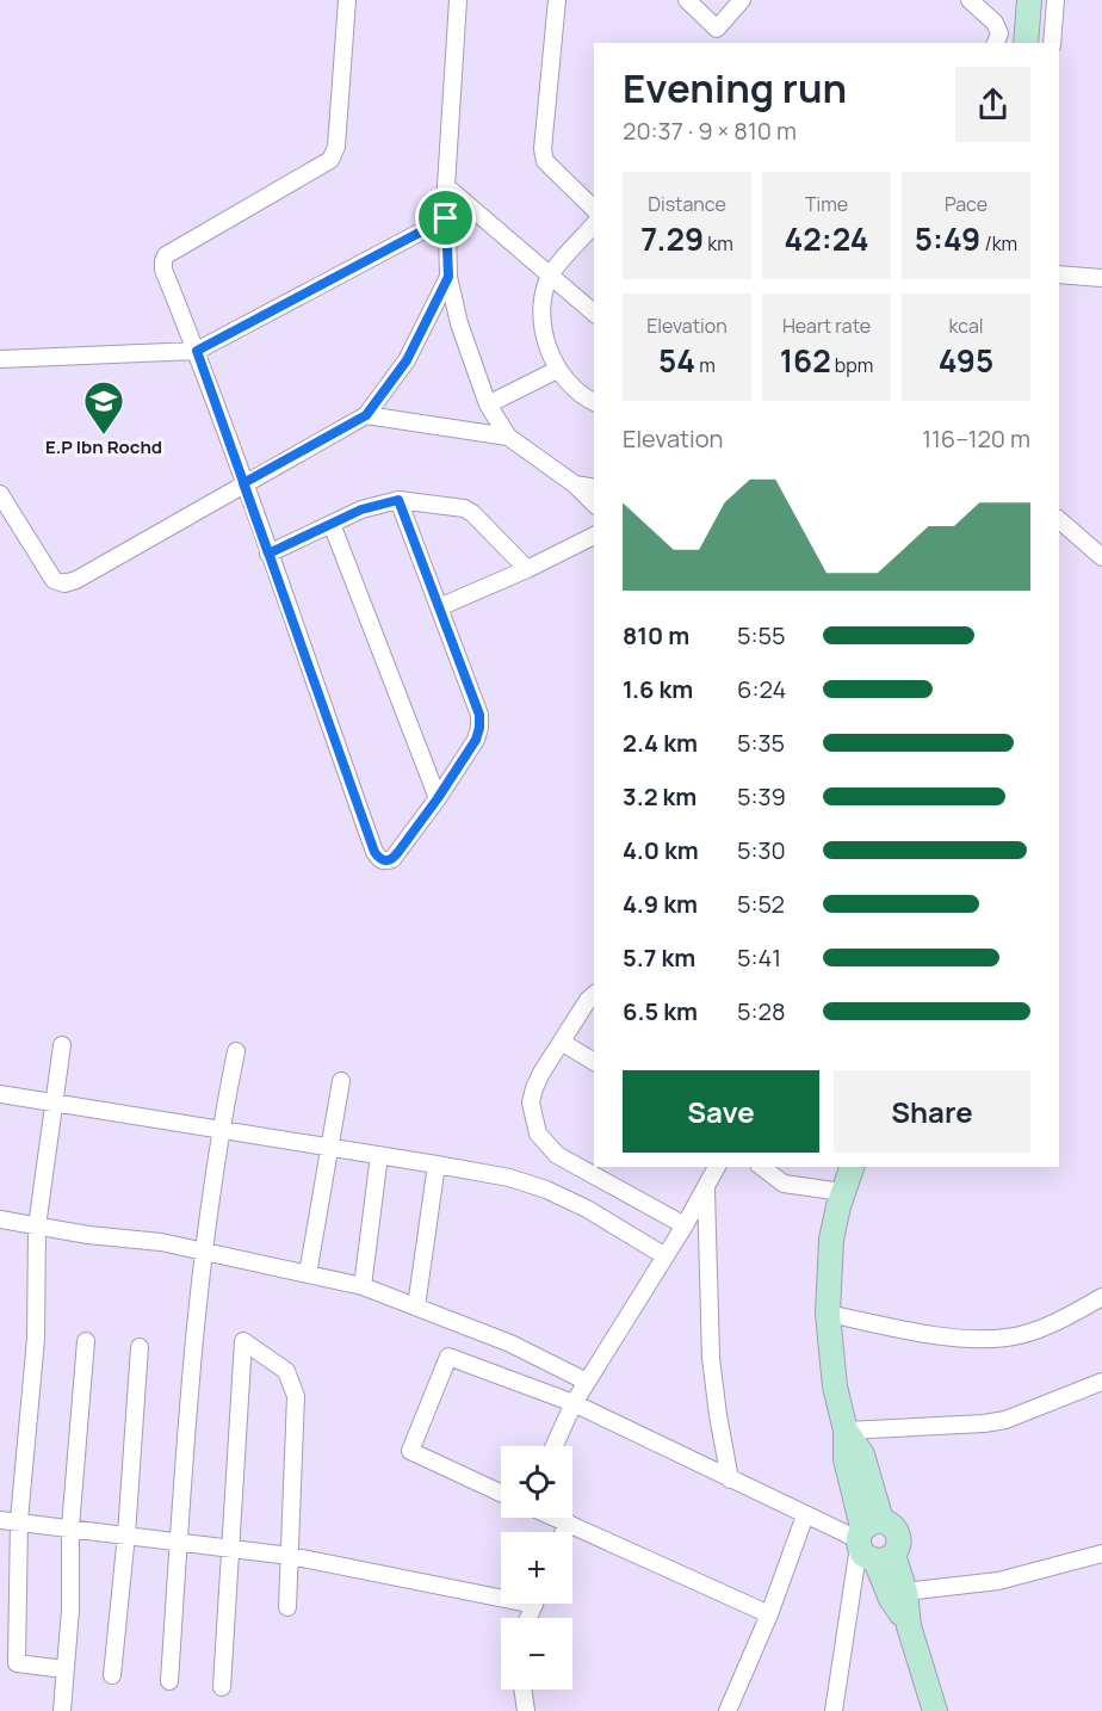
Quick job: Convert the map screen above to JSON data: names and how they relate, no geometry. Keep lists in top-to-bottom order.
{
  "places": {
    "school or university": ["E.P Ibn Rochd"]
  },
  "page": {
    "heading": ["Evening run", "20:37 · 9 × 810 m"],
    "stats": [
      ["Distance", "7.29 km"],
      ["Time", "42:24"],
      ["Pace", "5:49 /km"],
      ["Elevation", "54 m"],
      ["Heart rate", "162 bpm"],
      ["kcal", "495"]
    ],
    "chart": ["Elevation", "116–120 m"],
    "list": [
      {
        "name": "810 m",
        "note": "5:55"
      },
      {
        "name": "1.6 km",
        "note": "6:24"
      },
      {
        "name": "2.4 km",
        "note": "5:35"
      },
      {
        "name": "3.2 km",
        "note": "5:39"
      },
      {
        "name": "4.0 km",
        "note": "5:30"
      },
      {
        "name": "4.9 km",
        "note": "5:52"
      },
      {
        "name": "5.7 km",
        "note": "5:41"
      },
      {
        "name": "6.5 km",
        "note": "5:28"
      }
    ],
    "buttons": ["Save", "Share"],
    "map_buttons": ["+", "−"]
  }
}
